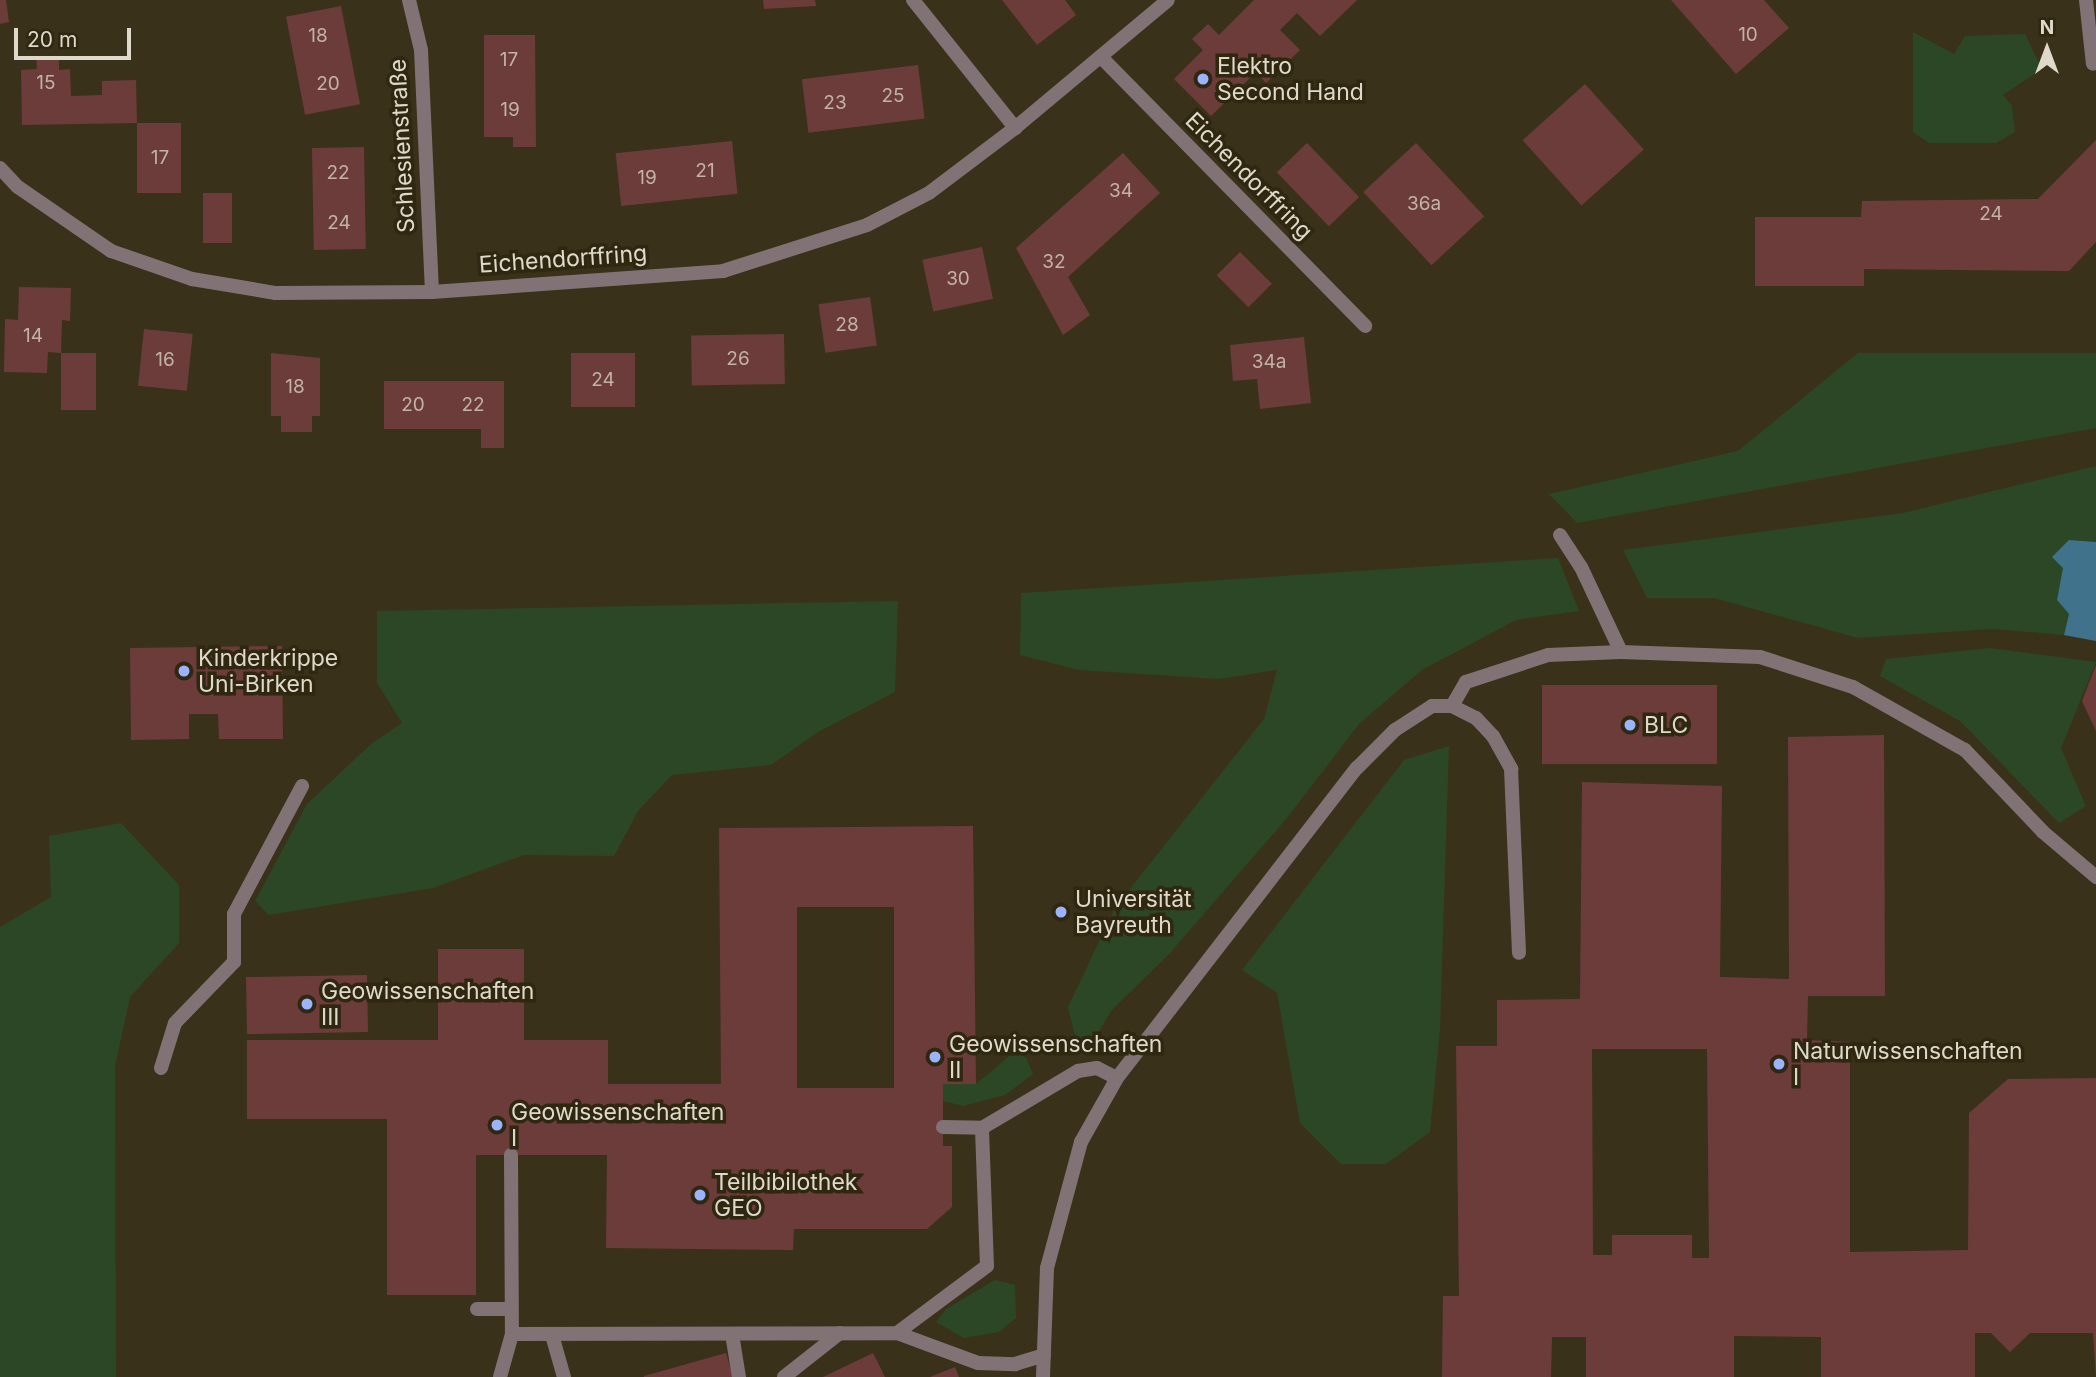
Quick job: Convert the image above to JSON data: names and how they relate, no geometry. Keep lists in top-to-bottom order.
{
  "streets": {
    "street": ["Schlesienstraße", "Eichendorffring"]
  },
  "crossings": [
    ["Schlesienstraße", "Eichendorffring"]
  ],
  "places": [
    "Elektro Second Hand",
    "Kinderkrippe Uni-Birken",
    "BLC",
    "Universität Bayreuth",
    "Geowissenschaften III",
    "Geowissenschaften II",
    "Naturwissenschaften I",
    "Geowissenschaften I",
    "Teilbibilothek GEO"
  ],
  "house_numbers": [
    "10",
    "18",
    "17",
    "15",
    "20",
    "25",
    "23",
    "19",
    "17",
    "21",
    "22",
    "19",
    "34",
    "36a",
    "24",
    "24",
    "32",
    "30",
    "28",
    "14",
    "26",
    "16",
    "34a",
    "24",
    "18",
    "20",
    "22"
  ],
  "scale_bar": "20 m",
  "north": "top"
}
